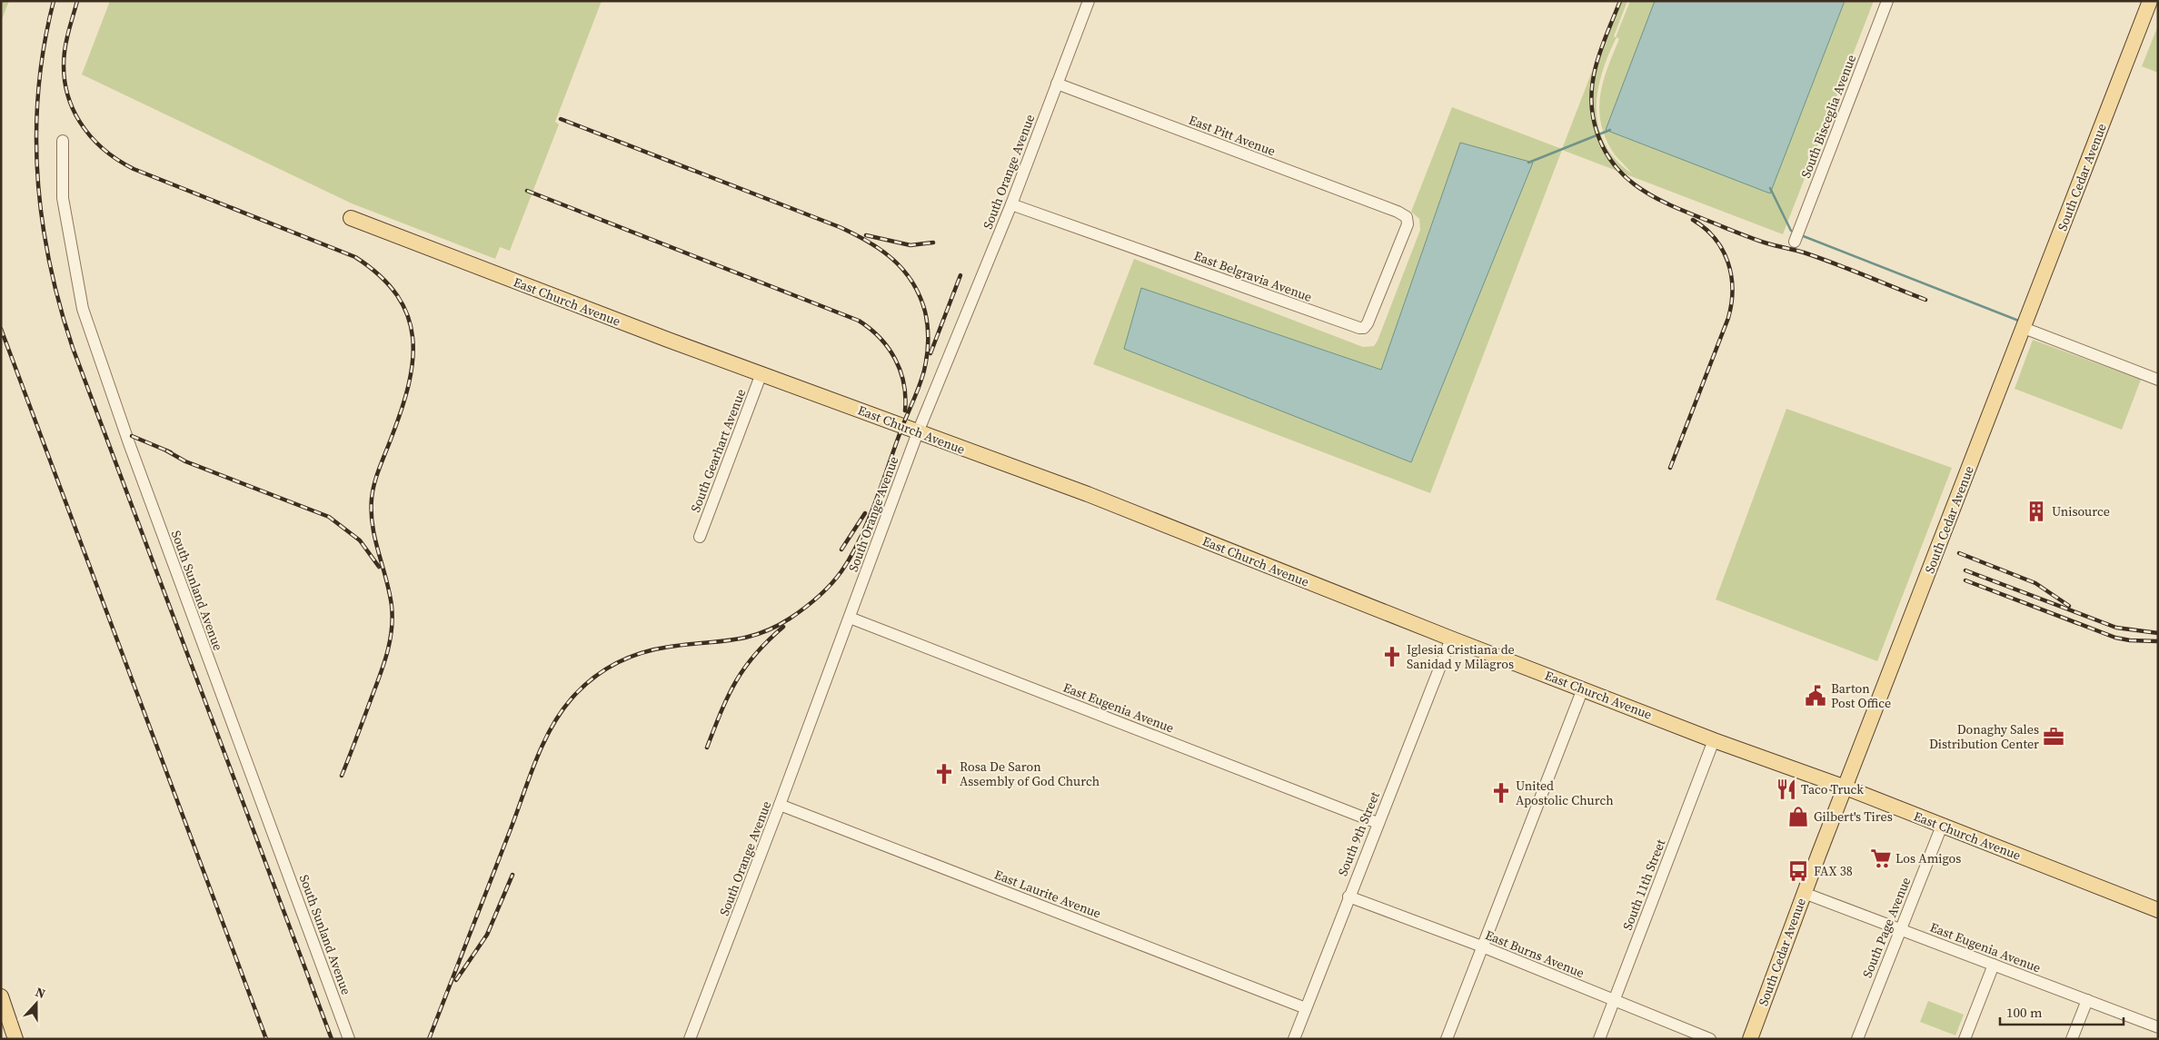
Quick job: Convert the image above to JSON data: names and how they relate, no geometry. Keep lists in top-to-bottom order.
{
  "streets": {
    "main road": ["South Cedar Avenue", "East Church Avenue"],
    "street": [
      "South Bisceglia Avenue",
      "East Pitt Avenue",
      "South Orange Avenue",
      "East Belgravia Avenue",
      "South Gearhart Avenue",
      "South Sunland Avenue",
      "East Eugenia Avenue",
      "South 9th Street",
      "South 11th Street",
      "East Laurite Avenue",
      "South Page Avenue",
      "East Burns Avenue"
    ]
  },
  "crossings": [
    ["East Pitt Avenue", "South Orange Avenue"],
    ["East Pitt Avenue", "East Belgravia Avenue"],
    ["South Orange Avenue", "East Belgravia Avenue"],
    ["South Orange Avenue", "East Church Avenue"],
    ["South Orange Avenue", "East Eugenia Avenue"],
    ["South Orange Avenue", "East Laurite Avenue"],
    ["South Cedar Avenue", "East Church Avenue"],
    ["South Cedar Avenue", "East Eugenia Avenue"],
    ["East Church Avenue", "South Gearhart Avenue"],
    ["East Church Avenue", "South 9th Street"],
    ["East Church Avenue", "South 11th Street"],
    ["East Church Avenue", "South Page Avenue"],
    ["East Eugenia Avenue", "South 9th Street"],
    ["East Eugenia Avenue", "South Page Avenue"],
    ["South 9th Street", "East Laurite Avenue"],
    ["South 9th Street", "East Burns Avenue"],
    ["South 11th Street", "East Burns Avenue"]
  ],
  "places": {
    "building": ["Unisource"],
    "church": ["Iglesia Cristiana de Sanidad y Milagros", "Rosa De Saron Assembly of God Church", "United Apostolic Church"],
    "public building": ["Barton Post Office"],
    "office": ["Donaghy Sales Distribution Center"],
    "restaurant": ["Taco Truck"],
    "shop": ["Gilbert's Tires"],
    "supermarket": ["Los Amigos"],
    "bus stop": ["FAX 38"]
  },
  "scale_bar": "100 m",
  "north": "top"
}
